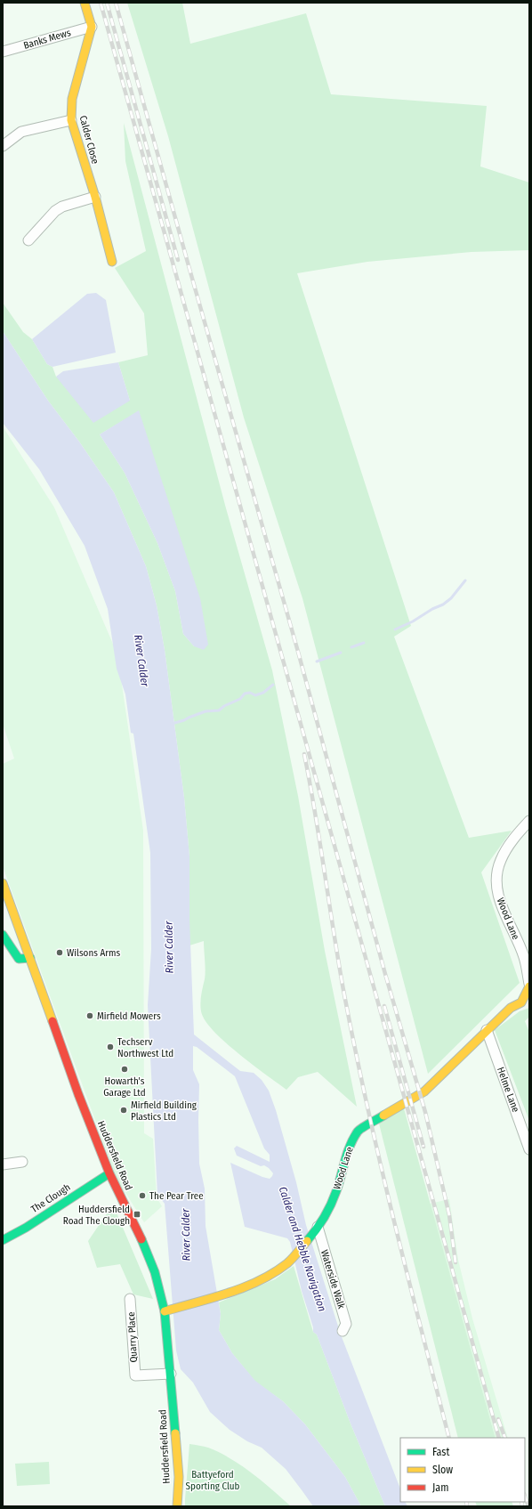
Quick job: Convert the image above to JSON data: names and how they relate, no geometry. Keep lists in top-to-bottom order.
{
  "streets": {
    "main road": [
      "Calder Close",
      "Wood Lane",
      "Huddersfield Road",
      "The Clough"
    ],
    "street": [
      "Banks Mews",
      "Helme Lane",
      "Waterside Walk",
      "Quarry Place"
    ]
  },
  "crossings": [
    ["Banks Mews", "Calder Close"],
    ["Wood Lane", "Helme Lane"],
    ["Wood Lane", "Huddersfield Road"],
    ["Wood Lane", "Waterside Walk"],
    ["Huddersfield Road", "The Clough"],
    ["Huddersfield Road", "Quarry Place"]
  ],
  "water": ["River Calder", "Calder and Hebble Navigation"],
  "parks": ["Battyeford Sporting Club"],
  "places": {
    "other": [
      "Wilsons Arms",
      "Mirfield Mowers",
      "Techserv Northwest Ltd",
      "Howarth's Garage Ltd",
      "Mirfield Building Plastics Ltd",
      "The Pear Tree"
    ],
    "transit": ["Huddersfield Road The Clough"]
  },
  "legend": ["Fast", "Slow", "Jam"]
}
